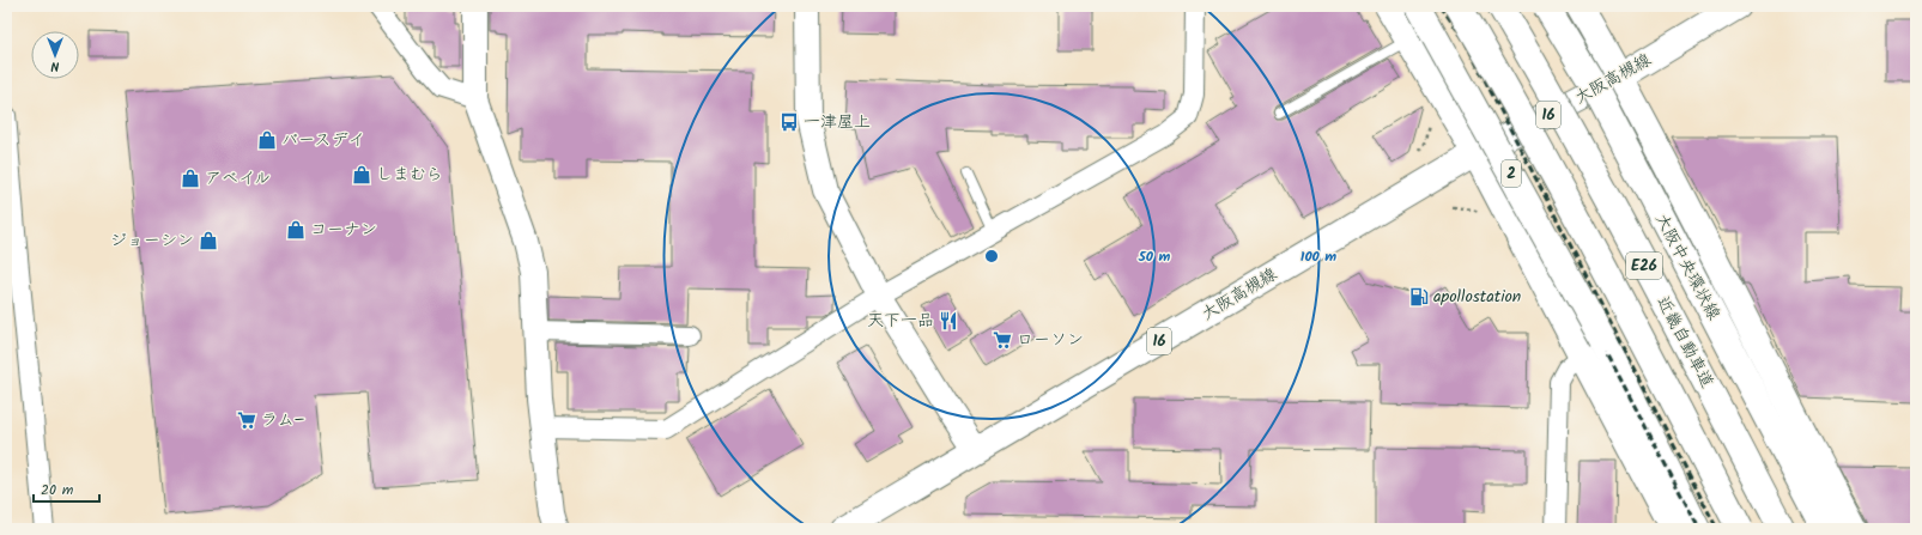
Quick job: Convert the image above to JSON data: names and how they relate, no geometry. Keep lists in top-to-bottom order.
{
  "streets": {
    "main road": [
      "大阪高槻線",
      "16",
      "2",
      "E26",
      "大阪中央環状線",
      "近畿自動車道"
    ]
  },
  "places": {
    "bus stop": ["一津屋上"],
    "shop": [
      "バースデイ",
      "しまむら",
      "アベイル",
      "コーナン",
      "ジョーシン"
    ],
    "fuel station": ["apollostation"],
    "restaurant": ["天下一品"],
    "supermarket": ["ローソン", "ラム−"]
  },
  "scale_bar": "20 m",
  "north": "bottom",
  "rings": ["50 m", "100 m"]
}
